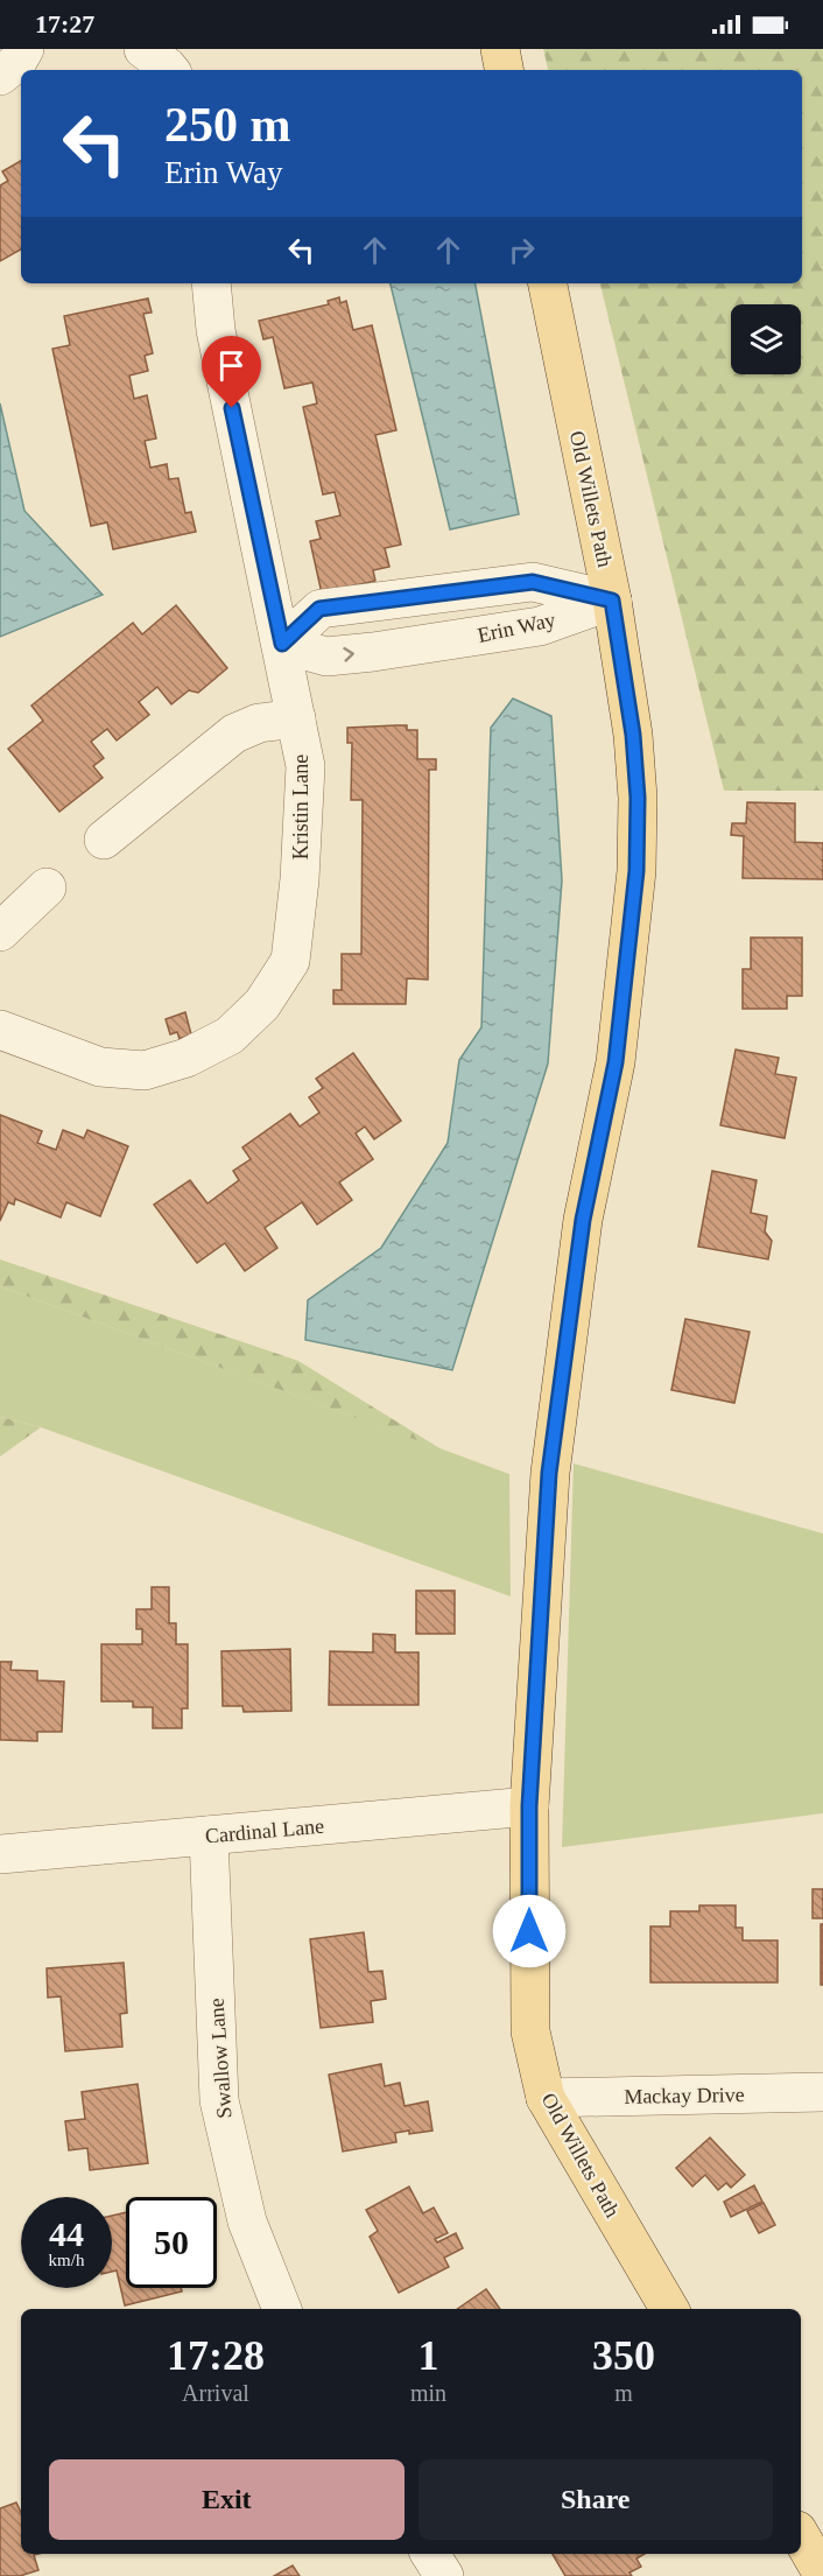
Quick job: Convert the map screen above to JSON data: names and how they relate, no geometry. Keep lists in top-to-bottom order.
{
  "streets": {
    "main road": ["Old Willets Path"],
    "street": [
      "Erin Way",
      "Kristin Lane",
      "Cardinal Lane",
      "Swallow Lane",
      "Mackay Drive"
    ]
  },
  "crossings": [
    ["Old Willets Path", "Erin Way"],
    ["Old Willets Path", "Cardinal Lane"],
    ["Old Willets Path", "Mackay Drive"],
    ["Erin Way", "Kristin Lane"],
    ["Cardinal Lane", "Swallow Lane"]
  ],
  "page": {
    "status": "17:27",
    "turn": ["250 m", "Erin Way"],
    "speed": "44 km/h",
    "limit": "50",
    "eta": [
      "17:28",
      "Arrival",
      "1",
      "min",
      "350",
      "m"
    ],
    "buttons": ["Exit", "Share"]
  }
}
